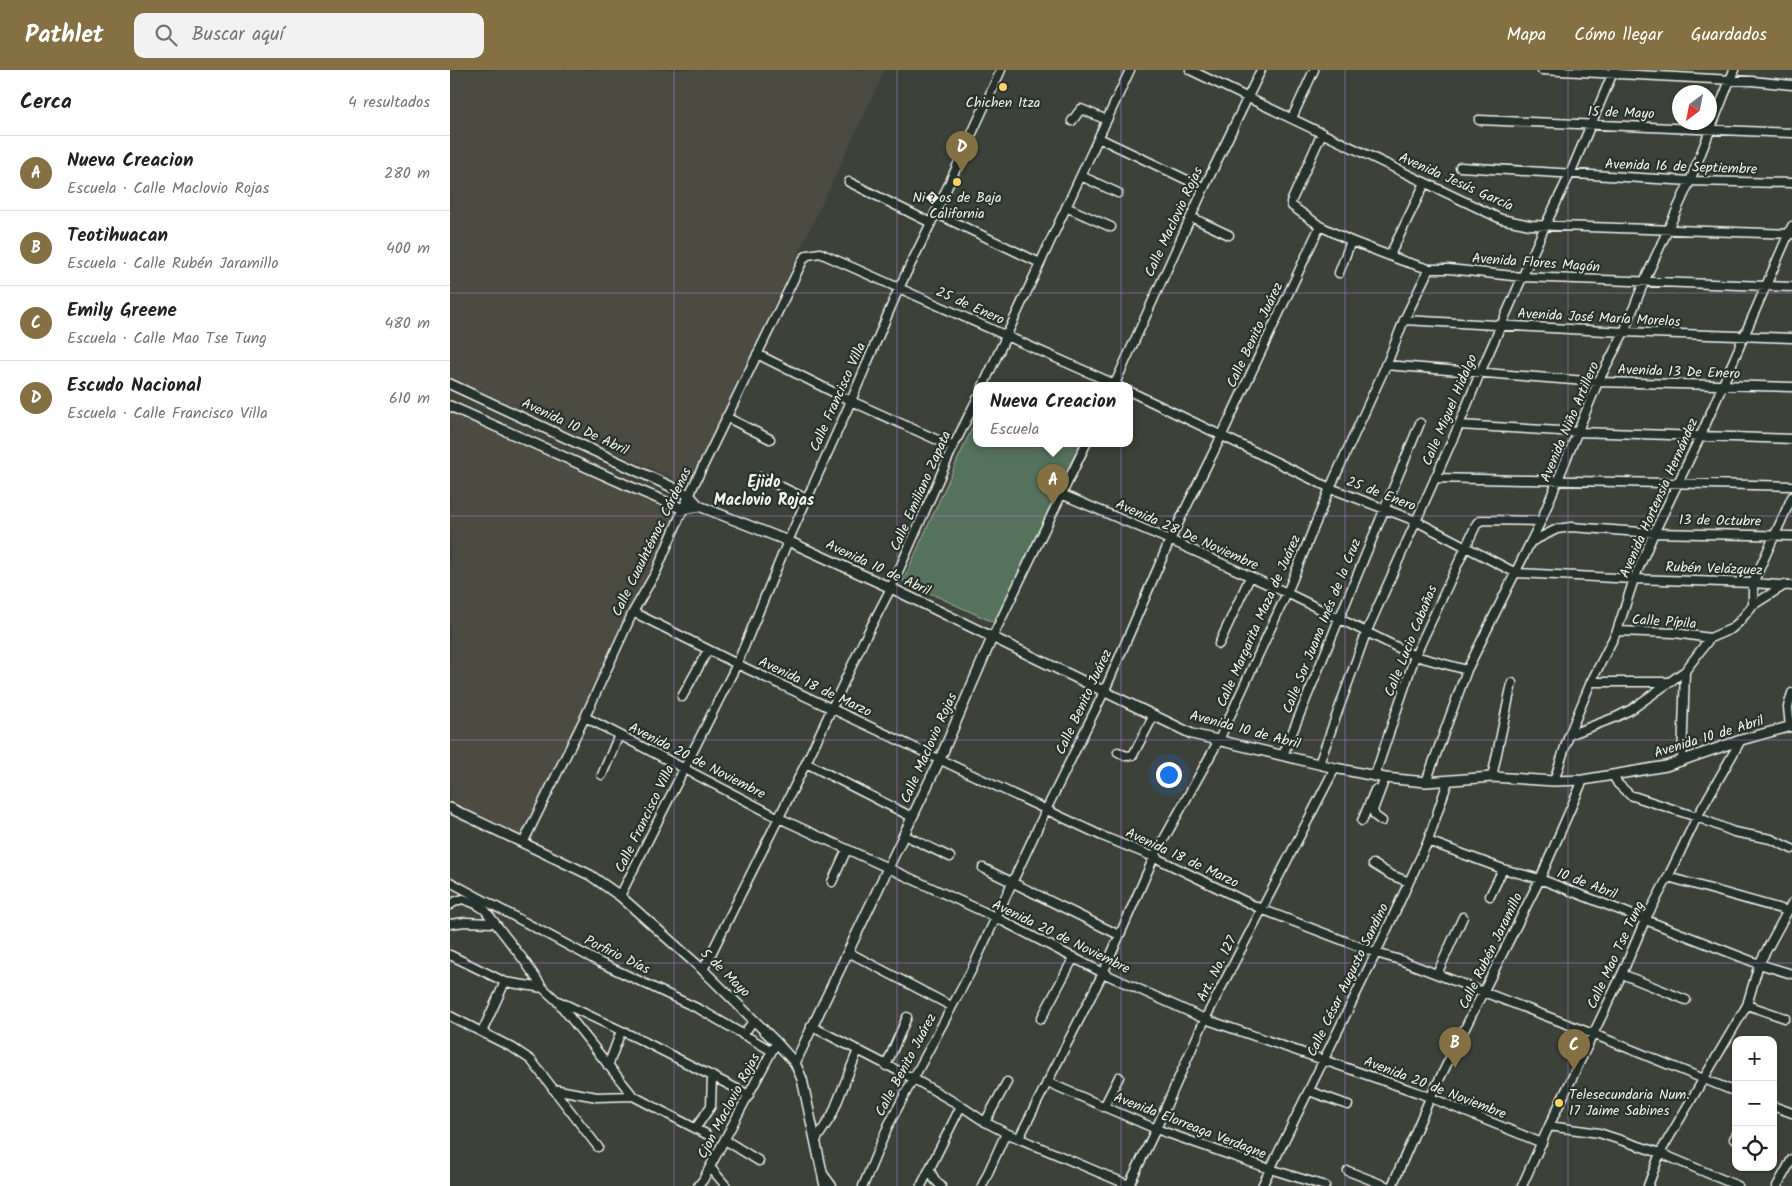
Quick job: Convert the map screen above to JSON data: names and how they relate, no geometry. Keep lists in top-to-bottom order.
{
  "streets": {
    "street": [
      "15 de Mayo",
      "Avenida 16 de Septiembre",
      "Avenida Jesús García",
      "Calle Maclovio Rojas",
      "Avenida Flores Magón",
      "25 de Enero",
      "Avenida José María Morelos",
      "Calle Benito Juárez",
      "Avenida 13 De Enero",
      "Calle Francisco Villa",
      "Calle Miguel Hidalgo",
      "Avenida Niño Artillero",
      "Avenida 10 De Abril",
      "Calle Emiliano Zapata",
      "Avenida Hortensia Hernández",
      "13 de Octubre",
      "Avenida 28 De Noviembre",
      "Calle Cuauhtémoc Cárdenas",
      "Avenida 10 de Abril",
      "Rubén Velázquez",
      "Calle Margarita Maza de Juárez",
      "Calle Pípila",
      "Calle Sor Juana Inés de la Cruz",
      "Calle Lucio Cabañas",
      "Avenida 18 de Marzo",
      "Avenida 20 de Noviembre",
      "10 de Abril",
      "Calle Rubén Jaramillo",
      "Porfirio Días",
      "Calle Mao Tse Tung",
      "Art. No. 127",
      "5 de Mayo",
      "Calle César Augusto Sandino",
      "Cjon Maclovio Rojas",
      "Avenida Elorreaga Verdagne"
    ]
  },
  "crossings": [
    ["15 de Mayo", "Calle Miguel Hidalgo"],
    ["Avenida 16 de Septiembre", "Calle Miguel Hidalgo"],
    ["Avenida 16 de Septiembre", "Avenida Niño Artillero"],
    ["Avenida Jesús García", "Calle Maclovio Rojas"],
    ["Avenida Jesús García", "Avenida Flores Magón"],
    ["Avenida Jesús García", "Calle Miguel Hidalgo"],
    ["Avenida Jesús García", "Avenida Niño Artillero"],
    ["Avenida Jesús García", "Avenida Hortensia Hernández"],
    ["Calle Maclovio Rojas", "Avenida 28 De Noviembre"],
    ["Calle Maclovio Rojas", "Avenida 10 de Abril"],
    ["Calle Maclovio Rojas", "Avenida 18 de Marzo"],
    ["Calle Maclovio Rojas", "Avenida 20 de Noviembre"],
    ["Calle Maclovio Rojas", "5 de Mayo"],
    ["Avenida Flores Magón", "Calle Benito Juárez"],
    ["Avenida Flores Magón", "Calle Miguel Hidalgo"],
    ["Avenida Flores Magón", "Avenida Niño Artillero"],
    ["Avenida Flores Magón", "Avenida Hortensia Hernández"],
    ["Avenida Flores Magón", "Calle Margarita Maza de Juárez"],
    ["25 de Enero", "Calle Benito Juárez"],
    ["25 de Enero", "Calle Francisco Villa"],
    ["25 de Enero", "Calle Miguel Hidalgo"],
    ["25 de Enero", "Avenida Niño Artillero"],
    ["25 de Enero", "Avenida Hortensia Hernández"],
    ["25 de Enero", "Calle Cuauhtémoc Cárdenas"],
    ["25 de Enero", "Rubén Velázquez"],
    ["25 de Enero", "Calle Margarita Maza de Juárez"],
    ["25 de Enero", "Calle Sor Juana Inés de la Cruz"],
    ["25 de Enero", "Calle Lucio Cabañas"],
    ["Avenida José María Morelos", "Calle Miguel Hidalgo"],
    ["Avenida José María Morelos", "Avenida Niño Artillero"],
    ["Avenida José María Morelos", "Avenida Hortensia Hernández"],
    ["Avenida José María Morelos", "Calle Margarita Maza de Juárez"],
    ["Calle Benito Juárez", "Avenida 28 De Noviembre"],
    ["Calle Benito Juárez", "Avenida 10 de Abril"],
    ["Calle Benito Juárez", "Avenida 18 de Marzo"],
    ["Calle Benito Juárez", "Avenida 20 de Noviembre"],
    ["Avenida 13 De Enero", "Calle Miguel Hidalgo"],
    ["Avenida 13 De Enero", "Avenida Niño Artillero"],
    ["Avenida 13 De Enero", "Avenida Hortensia Hernández"],
    ["Avenida 13 De Enero", "Calle Margarita Maza de Juárez"],
    ["Calle Francisco Villa", "Avenida 10 de Abril"],
    ["Calle Francisco Villa", "Avenida 18 de Marzo"],
    ["Calle Francisco Villa", "Avenida 20 de Noviembre"],
    ["Calle Francisco Villa", "5 de Mayo"],
    ["Calle Miguel Hidalgo", "Avenida 28 De Noviembre"],
    ["Calle Miguel Hidalgo", "Avenida 10 de Abril"],
    ["Avenida Niño Artillero", "13 de Octubre"],
    ["Avenida Niño Artillero", "Avenida 28 De Noviembre"],
    ["Avenida Niño Artillero", "Avenida 10 de Abril"],
    ["Avenida Niño Artillero", "Calle Lucio Cabañas"],
    ["Avenida 10 De Abril", "Calle Cuauhtémoc Cárdenas"],
    ["Calle Emiliano Zapata", "Avenida 10 de Abril"],
    ["Calle Emiliano Zapata", "Avenida 18 de Marzo"],
    ["Calle Emiliano Zapata", "Avenida 20 de Noviembre"],
    ["Calle Emiliano Zapata", "5 de Mayo"],
    ["Avenida Hortensia Hernández", "13 de Octubre"],
    ["Avenida Hortensia Hernández", "Avenida 10 de Abril"],
    ["Avenida Hortensia Hernández", "Rubén Velázquez"],
    ["Avenida Hortensia Hernández", "Calle Pípila"],
    ["Avenida 28 De Noviembre", "Calle Margarita Maza de Juárez"],
    ["Avenida 28 De Noviembre", "Calle Sor Juana Inés de la Cruz"],
    ["Avenida 28 De Noviembre", "Calle Lucio Cabañas"],
    ["Calle Cuauhtémoc Cárdenas", "Avenida 18 de Marzo"],
    ["Calle Cuauhtémoc Cárdenas", "Avenida 20 de Noviembre"],
    ["Calle Cuauhtémoc Cárdenas", "5 de Mayo"],
    ["Avenida 10 de Abril", "Calle Margarita Maza de Juárez"],
    ["Avenida 10 de Abril", "Calle Sor Juana Inés de la Cruz"],
    ["Avenida 10 de Abril", "Calle Lucio Cabañas"],
    ["Avenida 10 de Abril", "Calle Rubén Jaramillo"],
    ["Avenida 10 de Abril", "Calle Mao Tse Tung"],
    ["Avenida 10 de Abril", "Art. No. 127"],
    ["Avenida 10 de Abril", "Calle César Augusto Sandino"],
    ["Calle Margarita Maza de Juárez", "Avenida 18 de Marzo"],
    ["Calle Margarita Maza de Juárez", "Avenida 20 de Noviembre"],
    ["Calle Margarita Maza de Juárez", "Avenida Elorreaga Verdagne"],
    ["Avenida 18 de Marzo", "Calle Rubén Jaramillo"],
    ["Avenida 18 de Marzo", "Calle Mao Tse Tung"],
    ["Avenida 18 de Marzo", "Art. No. 127"],
    ["Avenida 18 de Marzo", "Calle César Augusto Sandino"],
    ["Avenida 20 de Noviembre", "Calle Rubén Jaramillo"],
    ["Avenida 20 de Noviembre", "Calle Mao Tse Tung"],
    ["Avenida 20 de Noviembre", "Art. No. 127"],
    ["Avenida 20 de Noviembre", "Calle César Augusto Sandino"],
    ["10 de Abril", "Calle Rubén Jaramillo"],
    ["10 de Abril", "Calle Mao Tse Tung"],
    ["10 de Abril", "Calle César Augusto Sandino"],
    ["Porfirio Días", "5 de Mayo"],
    ["Porfirio Días", "Cjon Maclovio Rojas"],
    ["Art. No. 127", "Avenida Elorreaga Verdagne"],
    ["5 de Mayo", "Cjon Maclovio Rojas"],
    ["Calle César Augusto Sandino", "Avenida Elorreaga Verdagne"]
  ],
  "districts": ["Ejido Maclovio Rojas"],
  "places": ["Chichen Itza", "Ni�os de Baja California", "Telesecundaria Num. 17 Jaime Sabines"],
  "north": "bottom left",
  "page": {
    "header": "Pathlet",
    "search": "Buscar aquí",
    "nav": ["Mapa", "Cómo llegar", "Guardados"],
    "heading": ["Cerca", "4 resultados"],
    "pins": [
      "D",
      "A",
      "B",
      "C"
    ],
    "list": [
      {
        "mark": "A",
        "name": "Nueva Creacion",
        "note": "Escuela · Calle Maclovio Rojas",
        "value": "280 m"
      },
      {
        "mark": "B",
        "name": "Teotihuacan",
        "note": "Escuela · Calle Rubén Jaramillo",
        "value": "400 m"
      },
      {
        "mark": "C",
        "name": "Emily Greene",
        "note": "Escuela · Calle Mao Tse Tung",
        "value": "480 m"
      },
      {
        "mark": "D",
        "name": "Escudo Nacional",
        "note": "Escuela · Calle Francisco Villa",
        "value": "610 m"
      }
    ],
    "popup": ["Nueva Creacion", "Escuela"],
    "map_buttons": ["+", "−"]
  }
}
